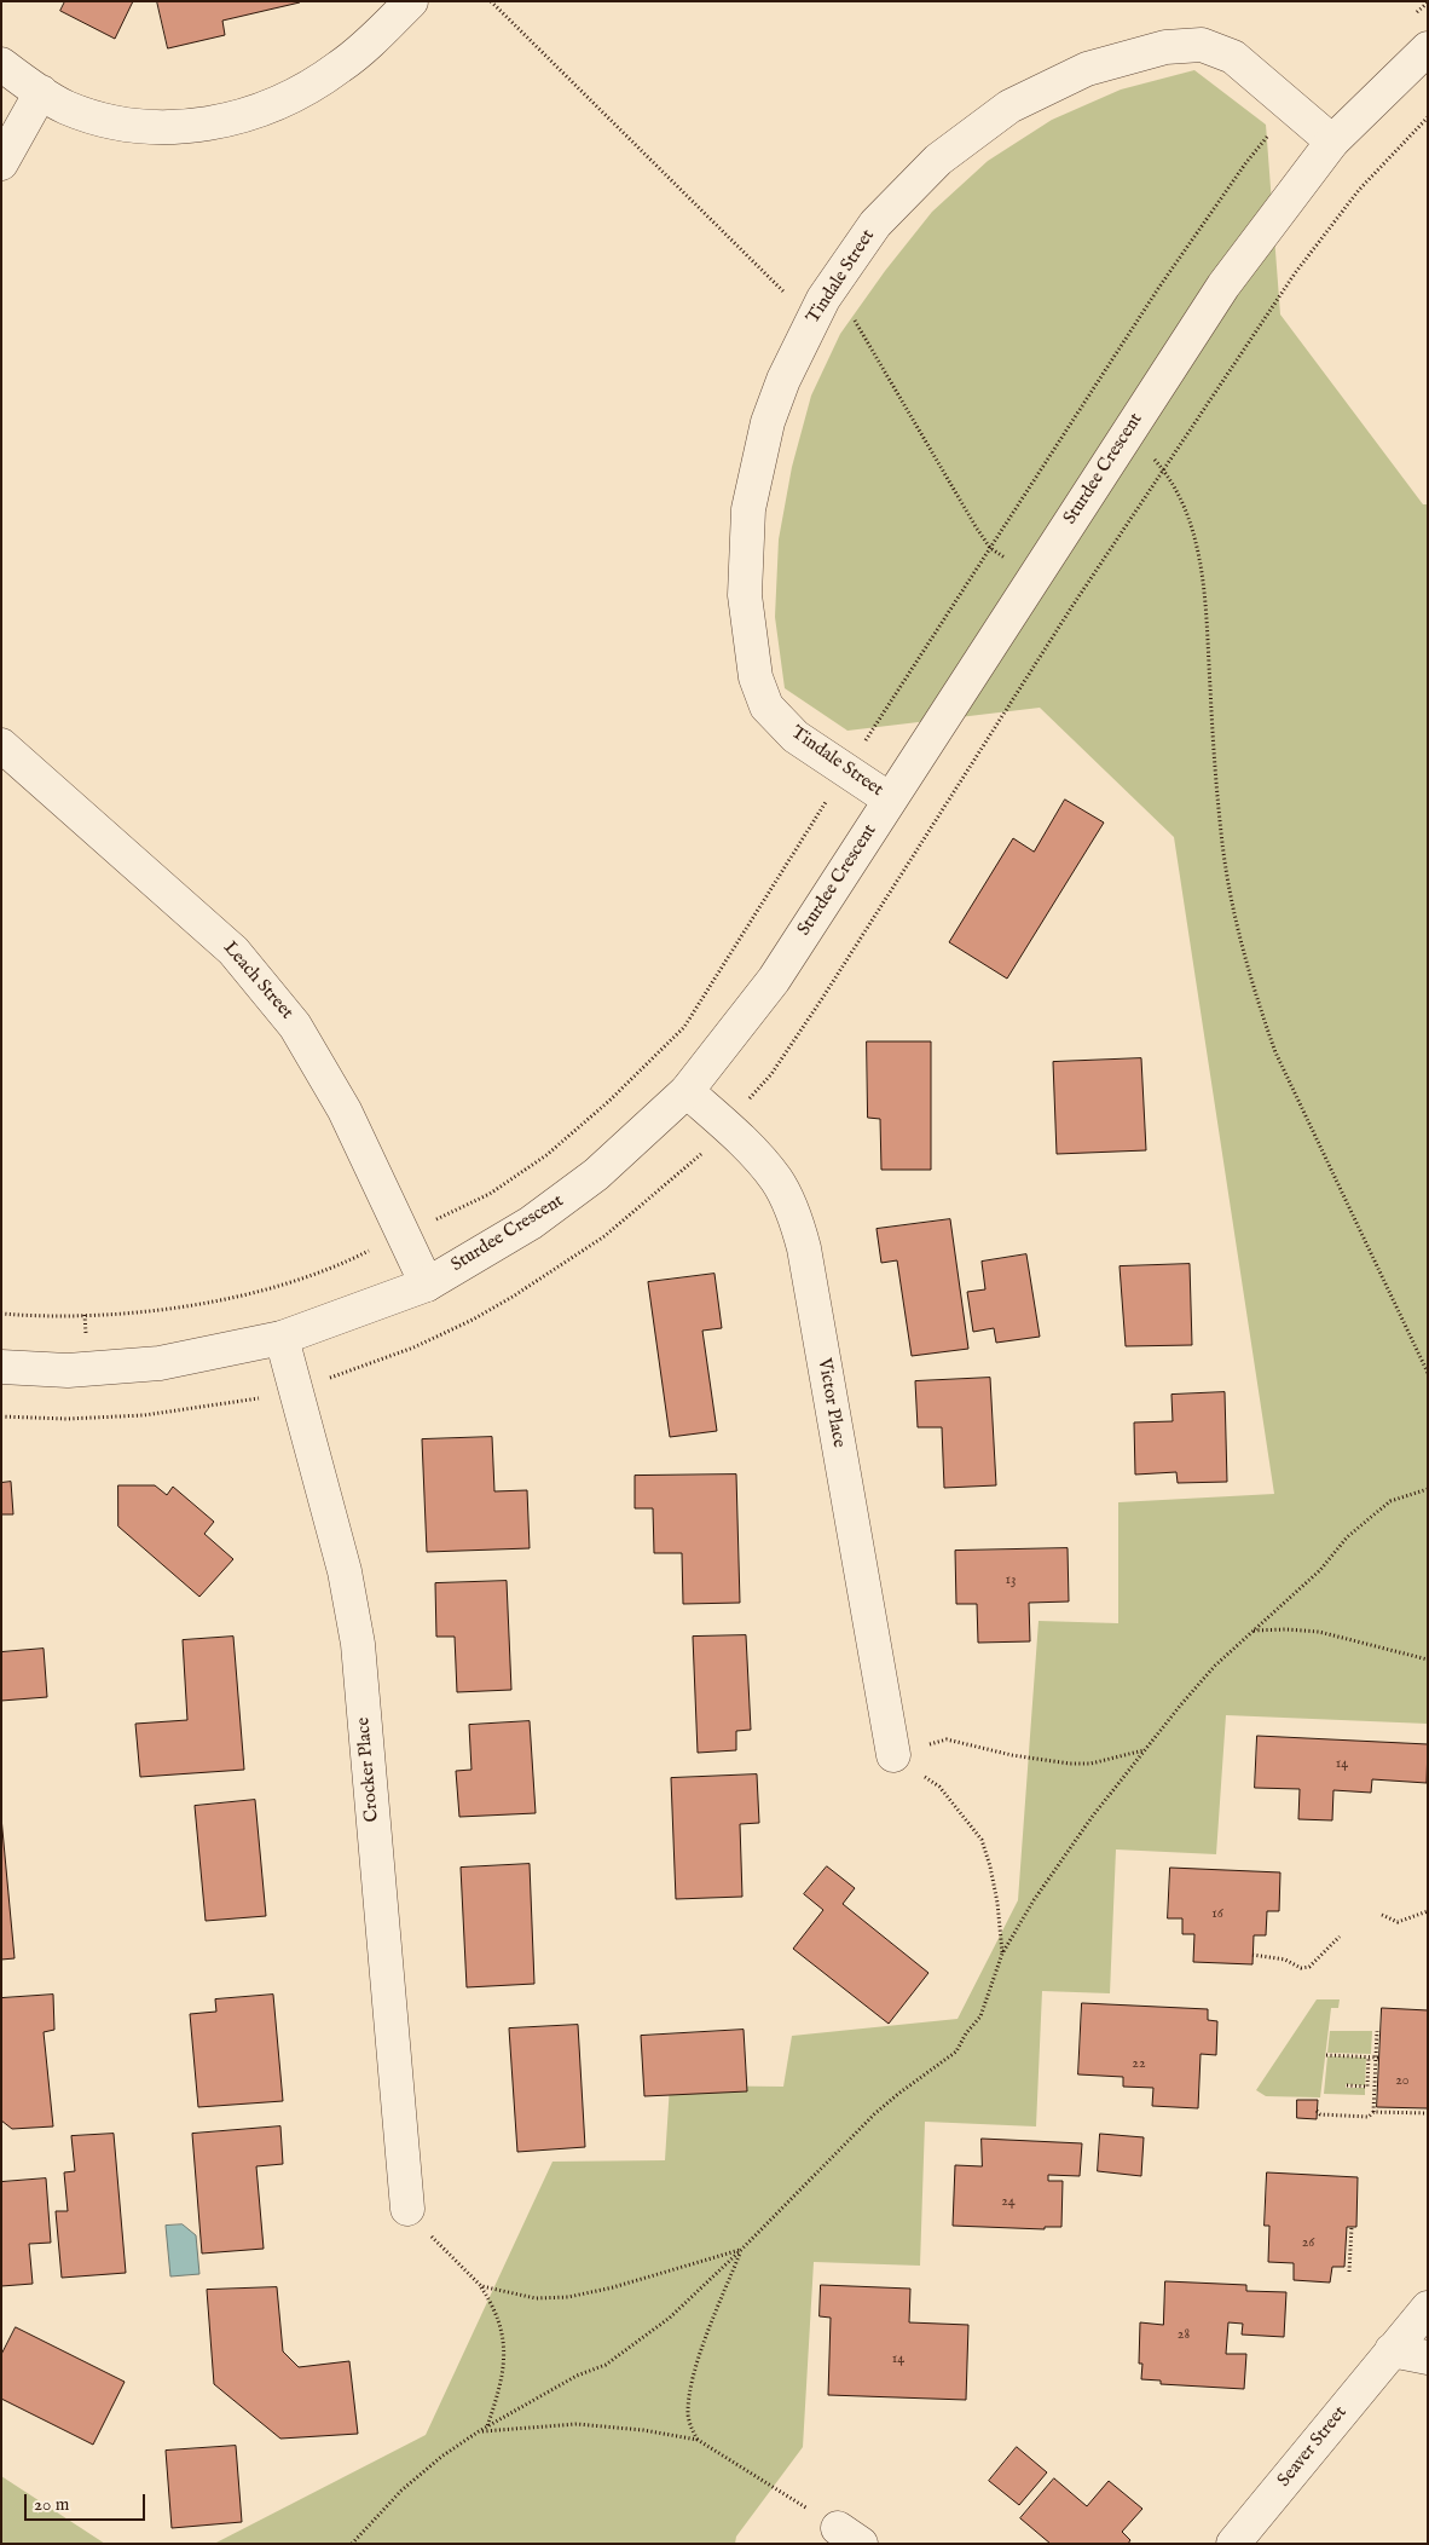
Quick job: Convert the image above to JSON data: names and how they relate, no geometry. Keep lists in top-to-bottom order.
{
  "streets": {
    "street": [
      "Tindale Street",
      "Sturdee Crescent",
      "Leach Street",
      "Victor Place",
      "Crocker Place",
      "Seaver Street"
    ]
  },
  "crossings": [
    ["Tindale Street", "Sturdee Crescent"],
    ["Sturdee Crescent", "Leach Street"],
    ["Sturdee Crescent", "Victor Place"],
    ["Sturdee Crescent", "Crocker Place"]
  ],
  "house_numbers": [
    "13",
    "14",
    "16",
    "22",
    "20",
    "24",
    "26",
    "28",
    "14"
  ],
  "scale_bar": "20 m"
}
